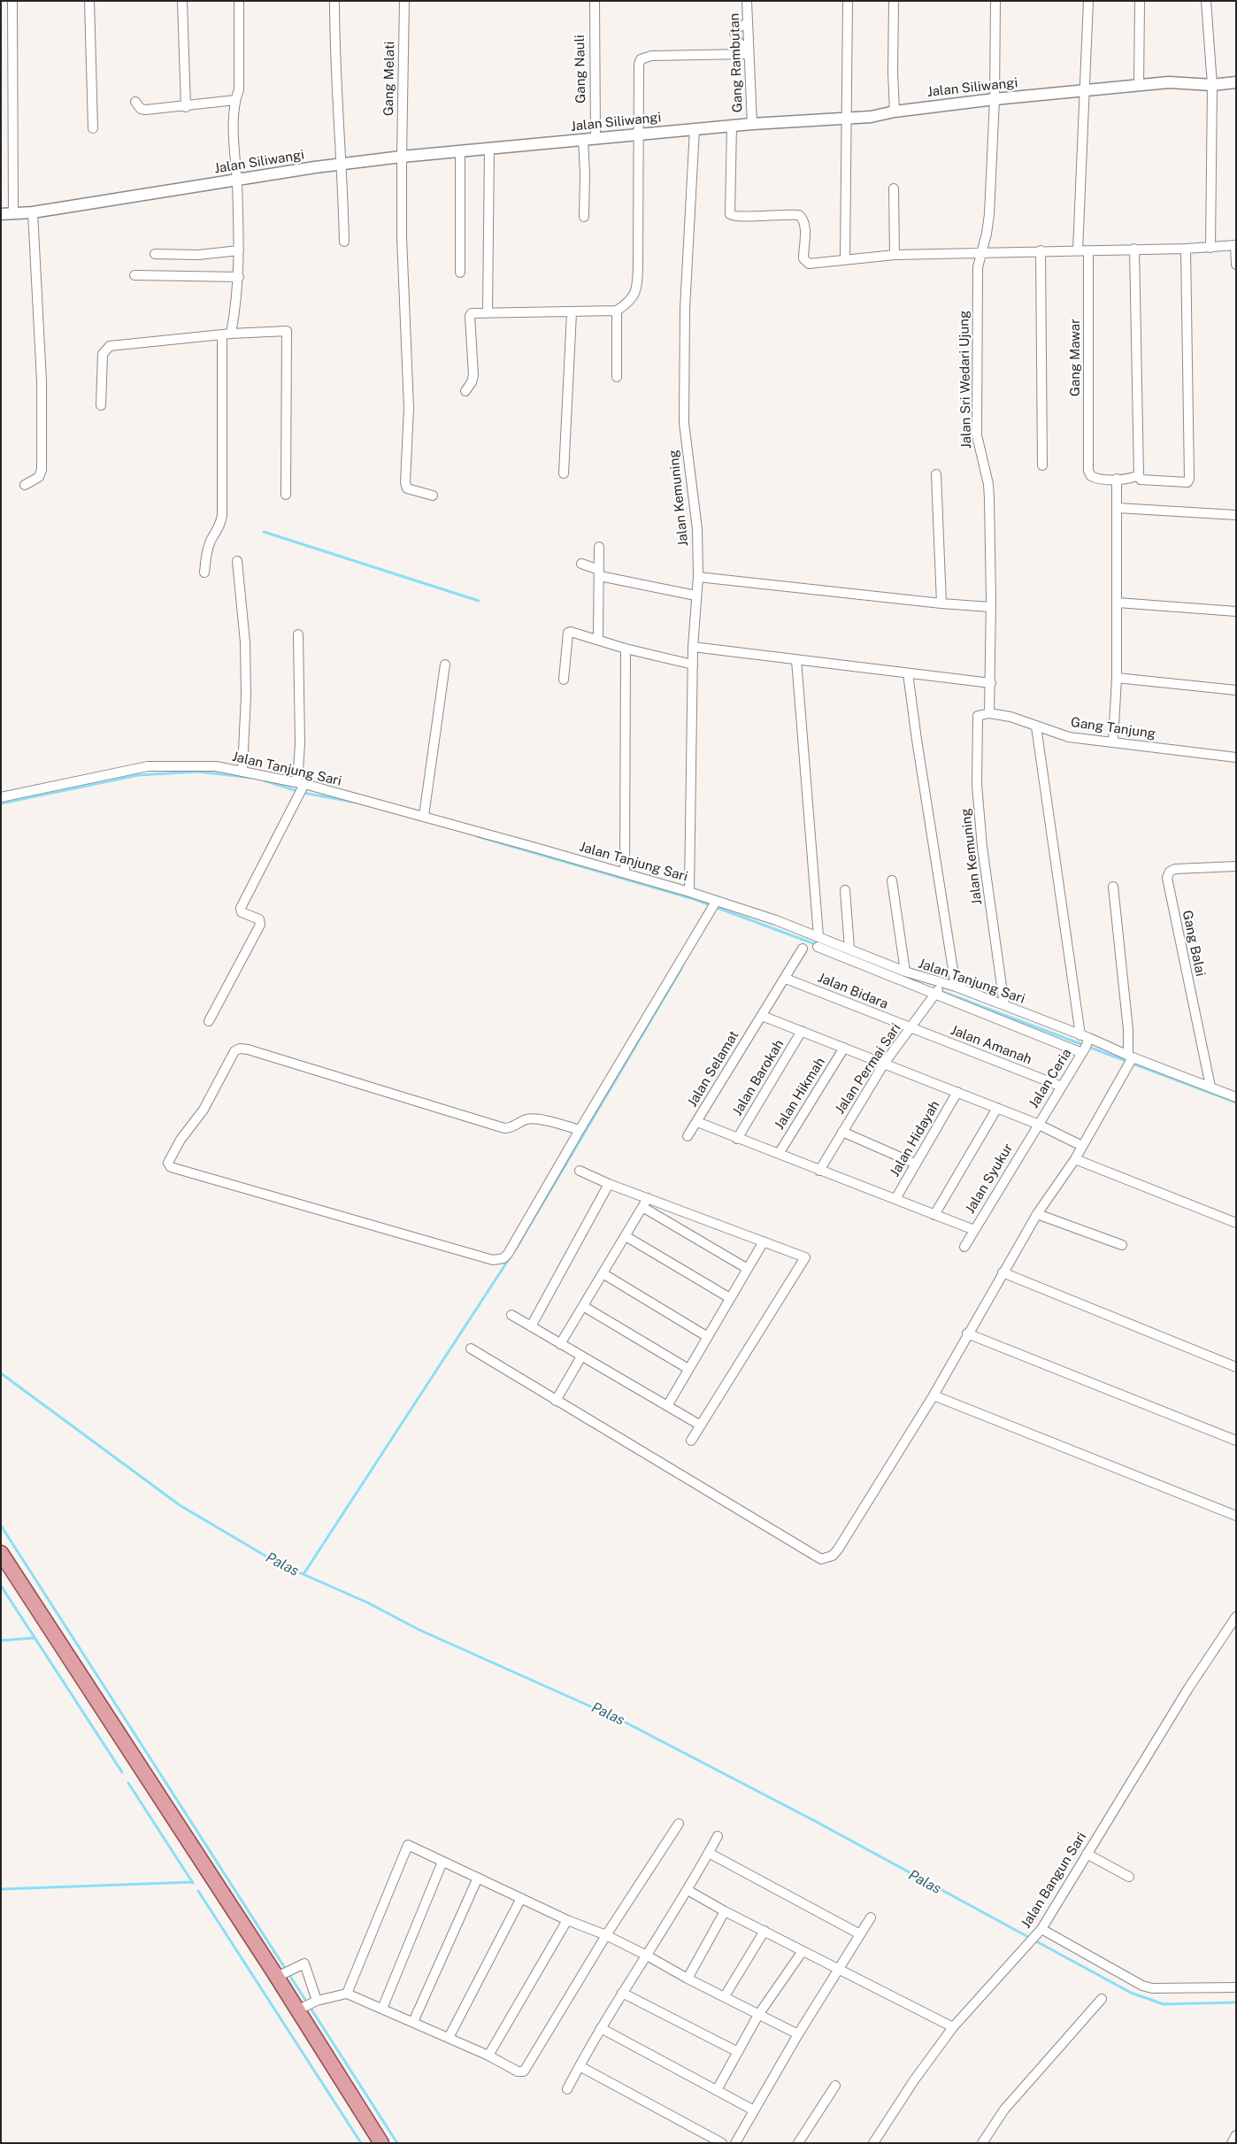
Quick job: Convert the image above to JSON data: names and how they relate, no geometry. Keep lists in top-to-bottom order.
{
  "streets": {
    "street": [
      "Gang Rambutan",
      "Gang Nauli",
      "Gang Melati",
      "Jalan Siliwangi",
      "Gang Mawar",
      "Jalan Sri Wedari Ujung",
      "Jalan Kemuning",
      "Gang Tanjung",
      "Jalan Tanjung Sari",
      "Gang Balai",
      "Jalan Bidara",
      "Jalan Amanah",
      "Jalan Selamat",
      "Jalan Permai Sari",
      "Jalan Barokah",
      "Jalan Ceria",
      "Jalan Hikmah",
      "Jalan Hidayah",
      "Jalan Syukur",
      "Jalan Bangun Sari"
    ]
  },
  "crossings": [
    ["Gang Rambutan", "Jalan Siliwangi"],
    ["Gang Nauli", "Jalan Siliwangi"],
    ["Gang Melati", "Jalan Siliwangi"],
    ["Jalan Siliwangi", "Jalan Sri Wedari Ujung"],
    ["Jalan Siliwangi", "Jalan Kemuning"],
    ["Jalan Sri Wedari Ujung", "Jalan Kemuning"],
    ["Jalan Sri Wedari Ujung", "Gang Tanjung"],
    ["Jalan Kemuning", "Gang Tanjung"],
    ["Jalan Kemuning", "Jalan Tanjung Sari"],
    ["Jalan Tanjung Sari", "Gang Balai"],
    ["Jalan Tanjung Sari", "Jalan Permai Sari"],
    ["Jalan Tanjung Sari", "Jalan Ceria"],
    ["Jalan Bidara", "Jalan Amanah"],
    ["Jalan Bidara", "Jalan Selamat"],
    ["Jalan Bidara", "Jalan Permai Sari"],
    ["Jalan Amanah", "Jalan Permai Sari"],
    ["Jalan Amanah", "Jalan Ceria"],
    ["Jalan Ceria", "Jalan Syukur"]
  ],
  "water": ["Palas"]
}
